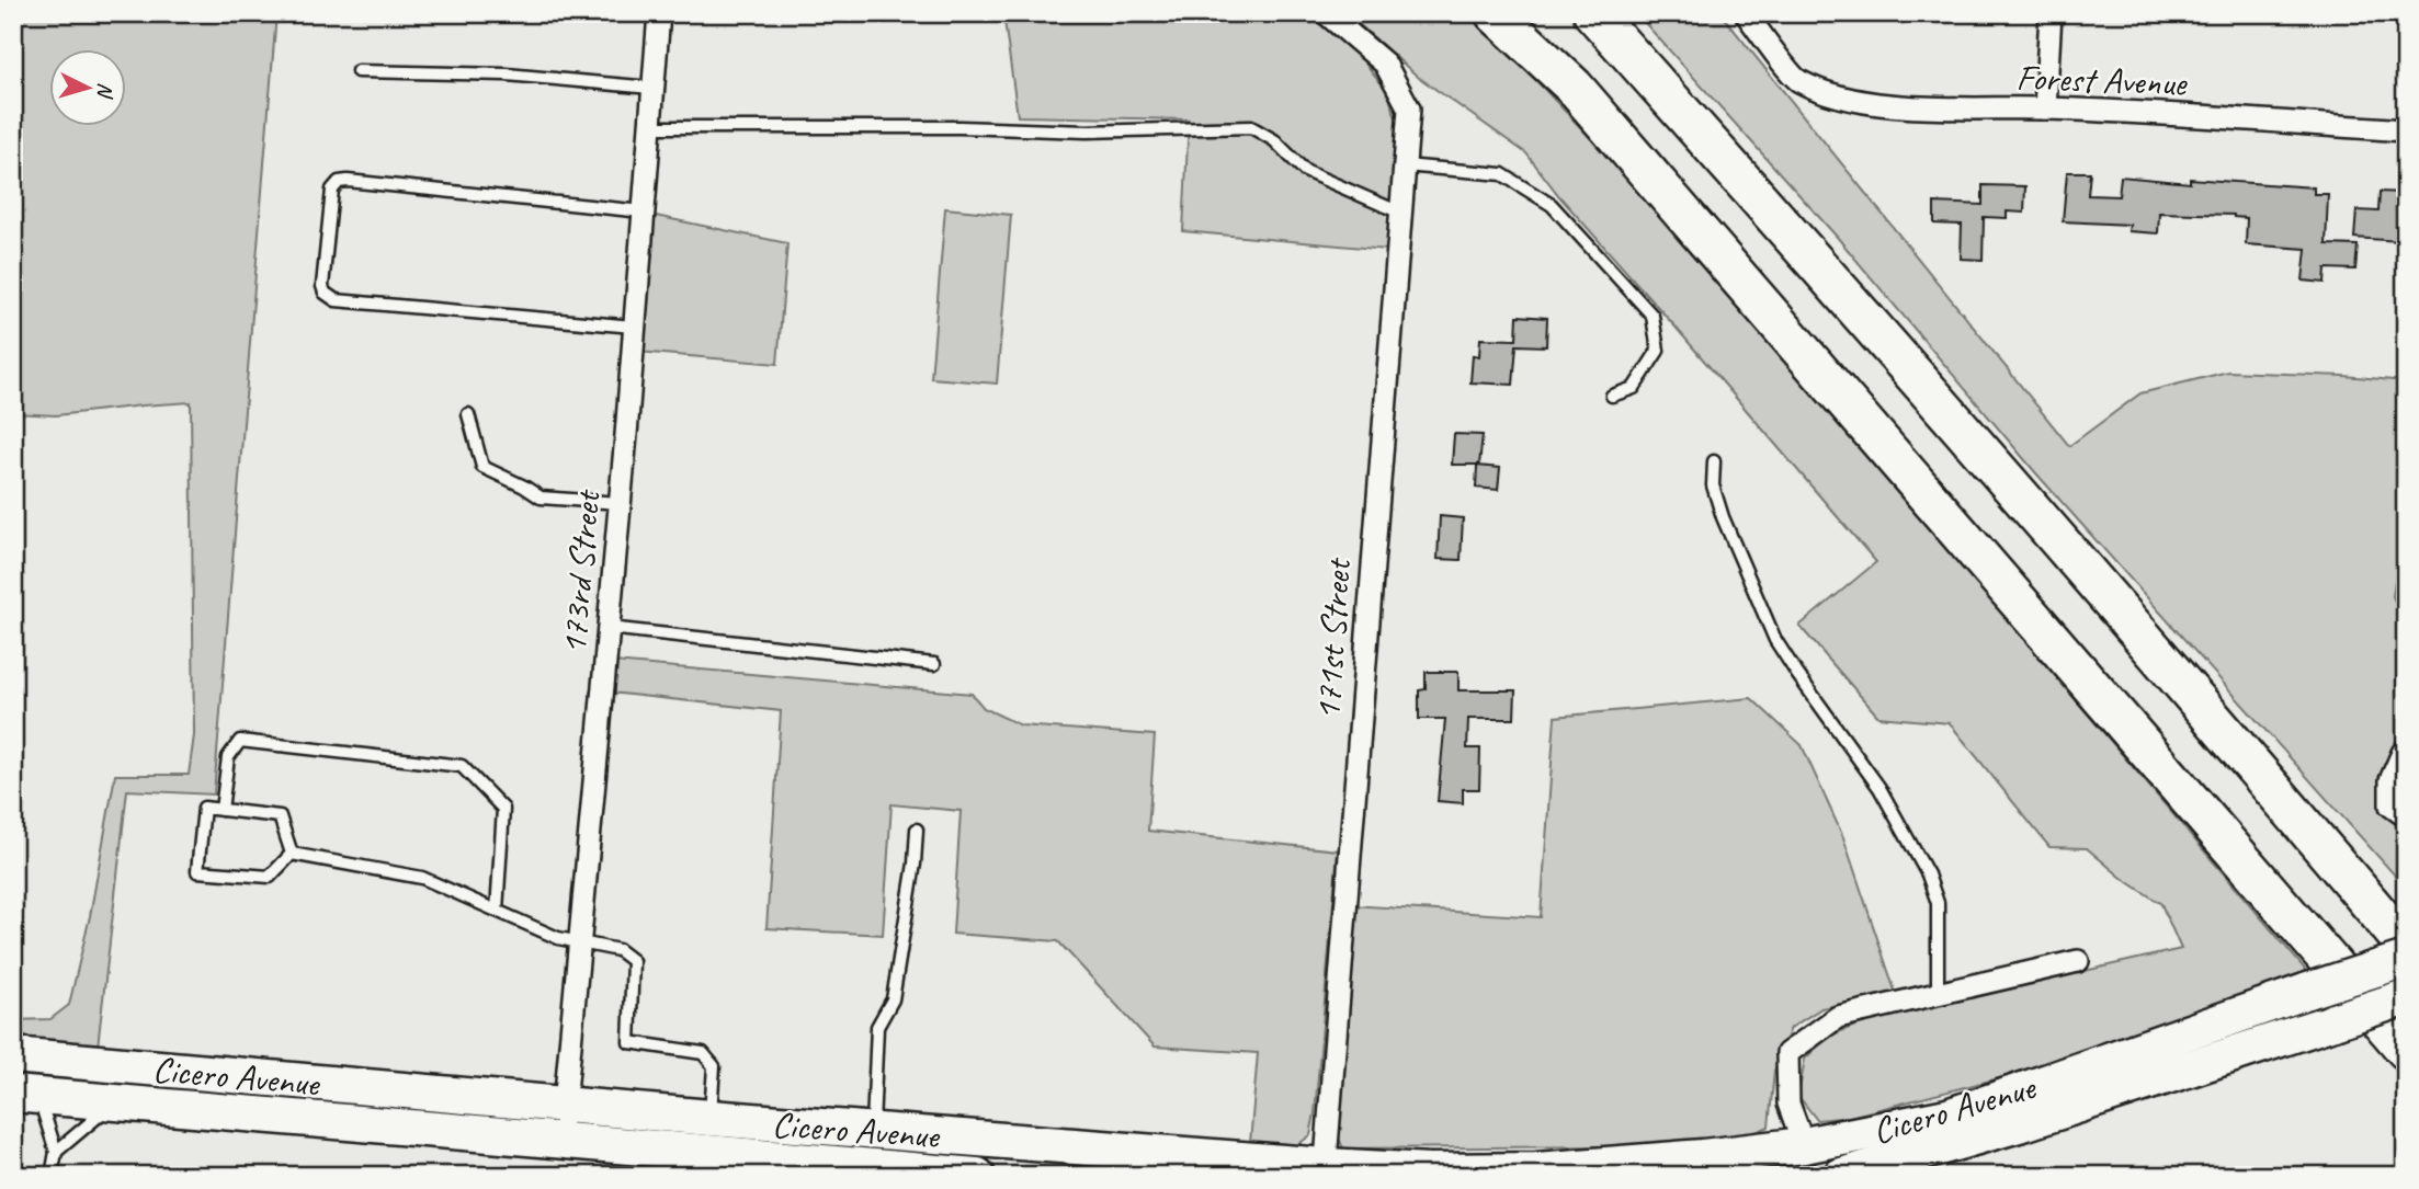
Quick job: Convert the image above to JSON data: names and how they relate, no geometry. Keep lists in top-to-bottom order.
{
  "streets": {
    "main road": ["Cicero Avenue"],
    "street": ["Forest Avenue", "173rd Street", "171st Street"]
  },
  "crossings": [
    ["173rd Street", "Cicero Avenue"],
    ["171st Street", "Cicero Avenue"]
  ],
  "north": "right"
}
